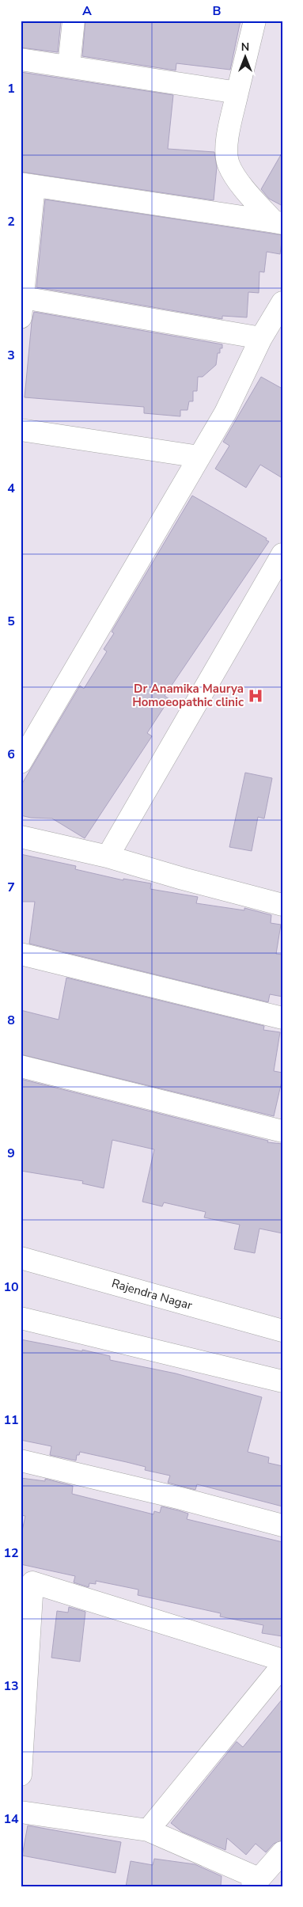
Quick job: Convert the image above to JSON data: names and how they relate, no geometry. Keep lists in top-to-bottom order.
{
  "streets": {
    "street": ["Rajendra Nagar"]
  },
  "places": {
    "hospital": ["Dr Anamika Maurya Homoeopathic clinic"]
  },
  "north": "top",
  "grid": {
    "columns": ["A", "B"],
    "rows": [
      "1",
      "2",
      "3",
      "4",
      "5",
      "6",
      "7",
      "8",
      "9",
      "10",
      "11",
      "12",
      "13",
      "14"
    ]
  }
}
